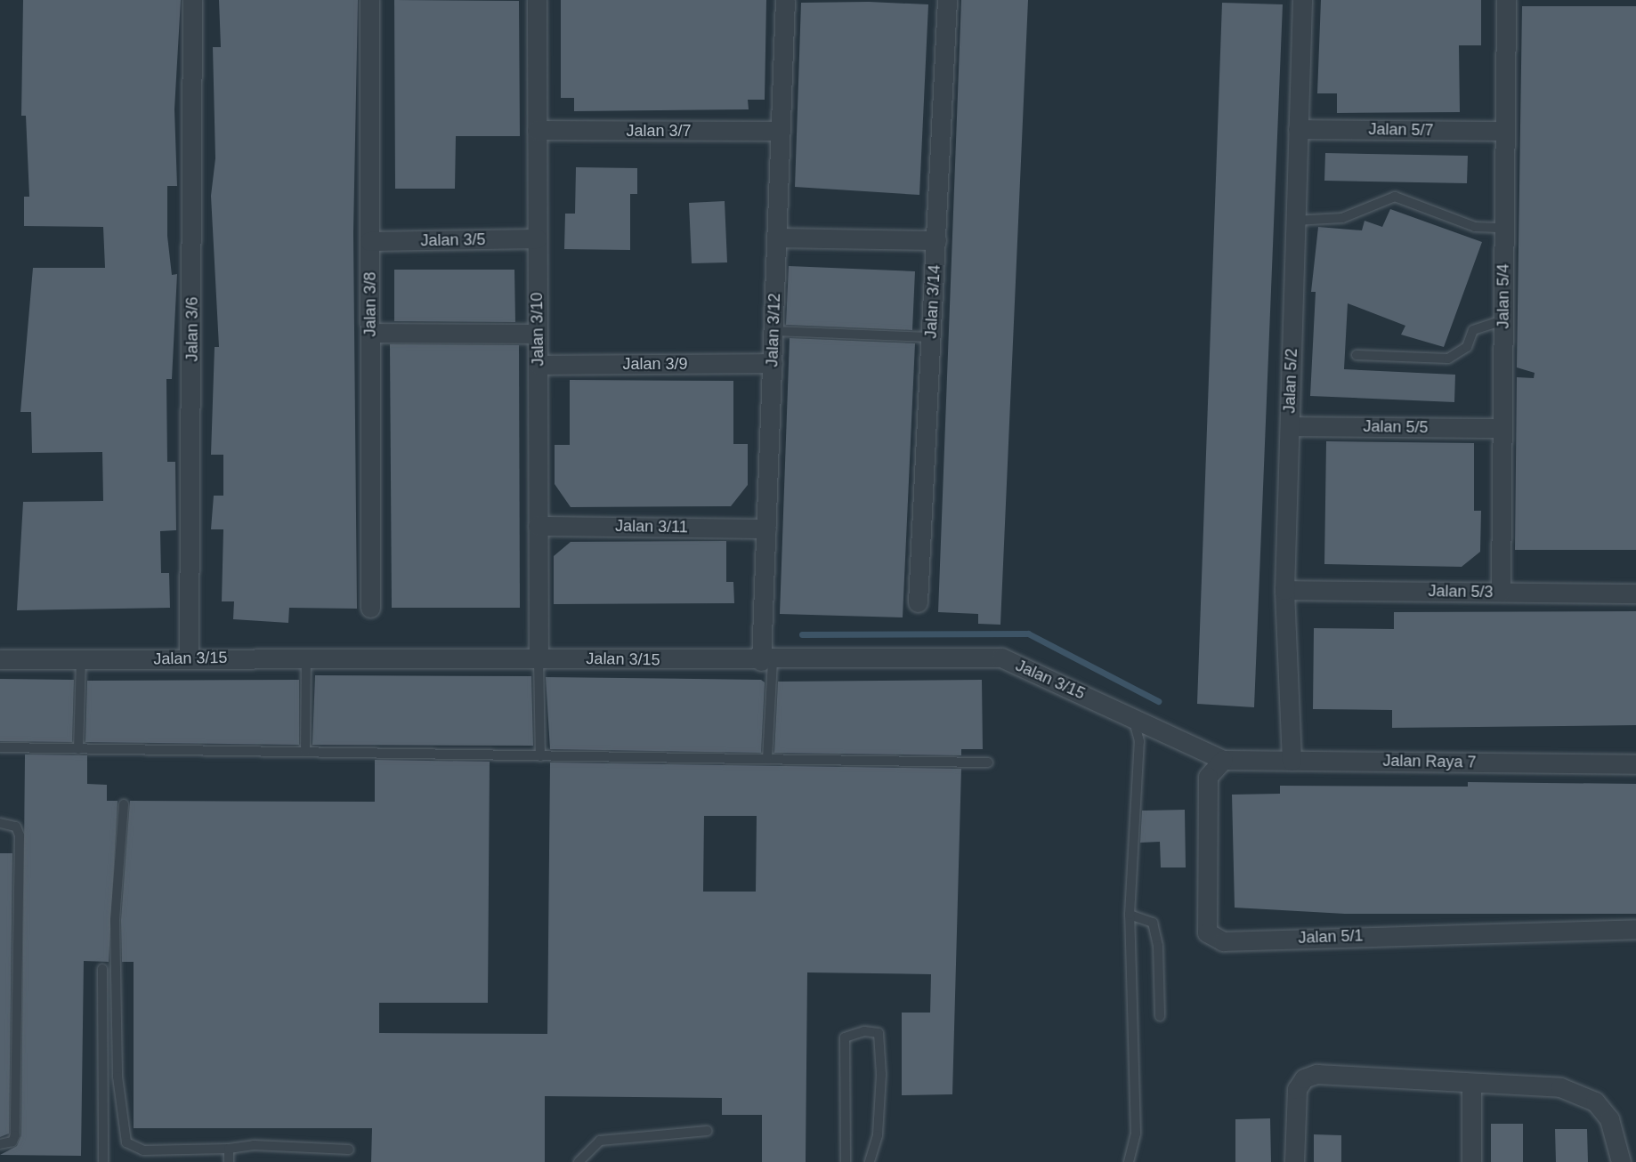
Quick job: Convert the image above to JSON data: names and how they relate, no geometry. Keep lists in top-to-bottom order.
{
  "streets": {
    "street": [
      "Jalan 5/7",
      "Jalan 3/7",
      "Jalan 3/5",
      "Jalan 5/4",
      "Jalan 3/14",
      "Jalan 3/8",
      "Jalan 3/6",
      "Jalan 3/10",
      "Jalan 3/12",
      "Jalan 3/9",
      "Jalan 5/2",
      "Jalan 5/5",
      "Jalan 3/11",
      "Jalan 5/3",
      "Jalan 3/15",
      "Jalan Raya 7",
      "Jalan 5/1"
    ]
  },
  "crossings": [
    ["Jalan 5/7", "Jalan 5/4"],
    ["Jalan 5/7", "Jalan 5/2"],
    ["Jalan 3/7", "Jalan 3/10"],
    ["Jalan 3/7", "Jalan 3/12"],
    ["Jalan 3/5", "Jalan 3/8"],
    ["Jalan 3/5", "Jalan 3/10"],
    ["Jalan 5/4", "Jalan 5/5"],
    ["Jalan 5/4", "Jalan 5/3"],
    ["Jalan 3/6", "Jalan 3/15"],
    ["Jalan 3/10", "Jalan 3/9"],
    ["Jalan 3/10", "Jalan 3/11"],
    ["Jalan 3/10", "Jalan 3/15"],
    ["Jalan 3/12", "Jalan 3/9"],
    ["Jalan 3/12", "Jalan 3/11"],
    ["Jalan 3/12", "Jalan 3/15"],
    ["Jalan 5/2", "Jalan 5/5"],
    ["Jalan 5/2", "Jalan 5/3"],
    ["Jalan 5/2", "Jalan Raya 7"],
    ["Jalan 3/15", "Jalan Raya 7"],
    ["Jalan 3/15", "Jalan 5/1"],
    ["Jalan Raya 7", "Jalan 5/1"]
  ]
}
